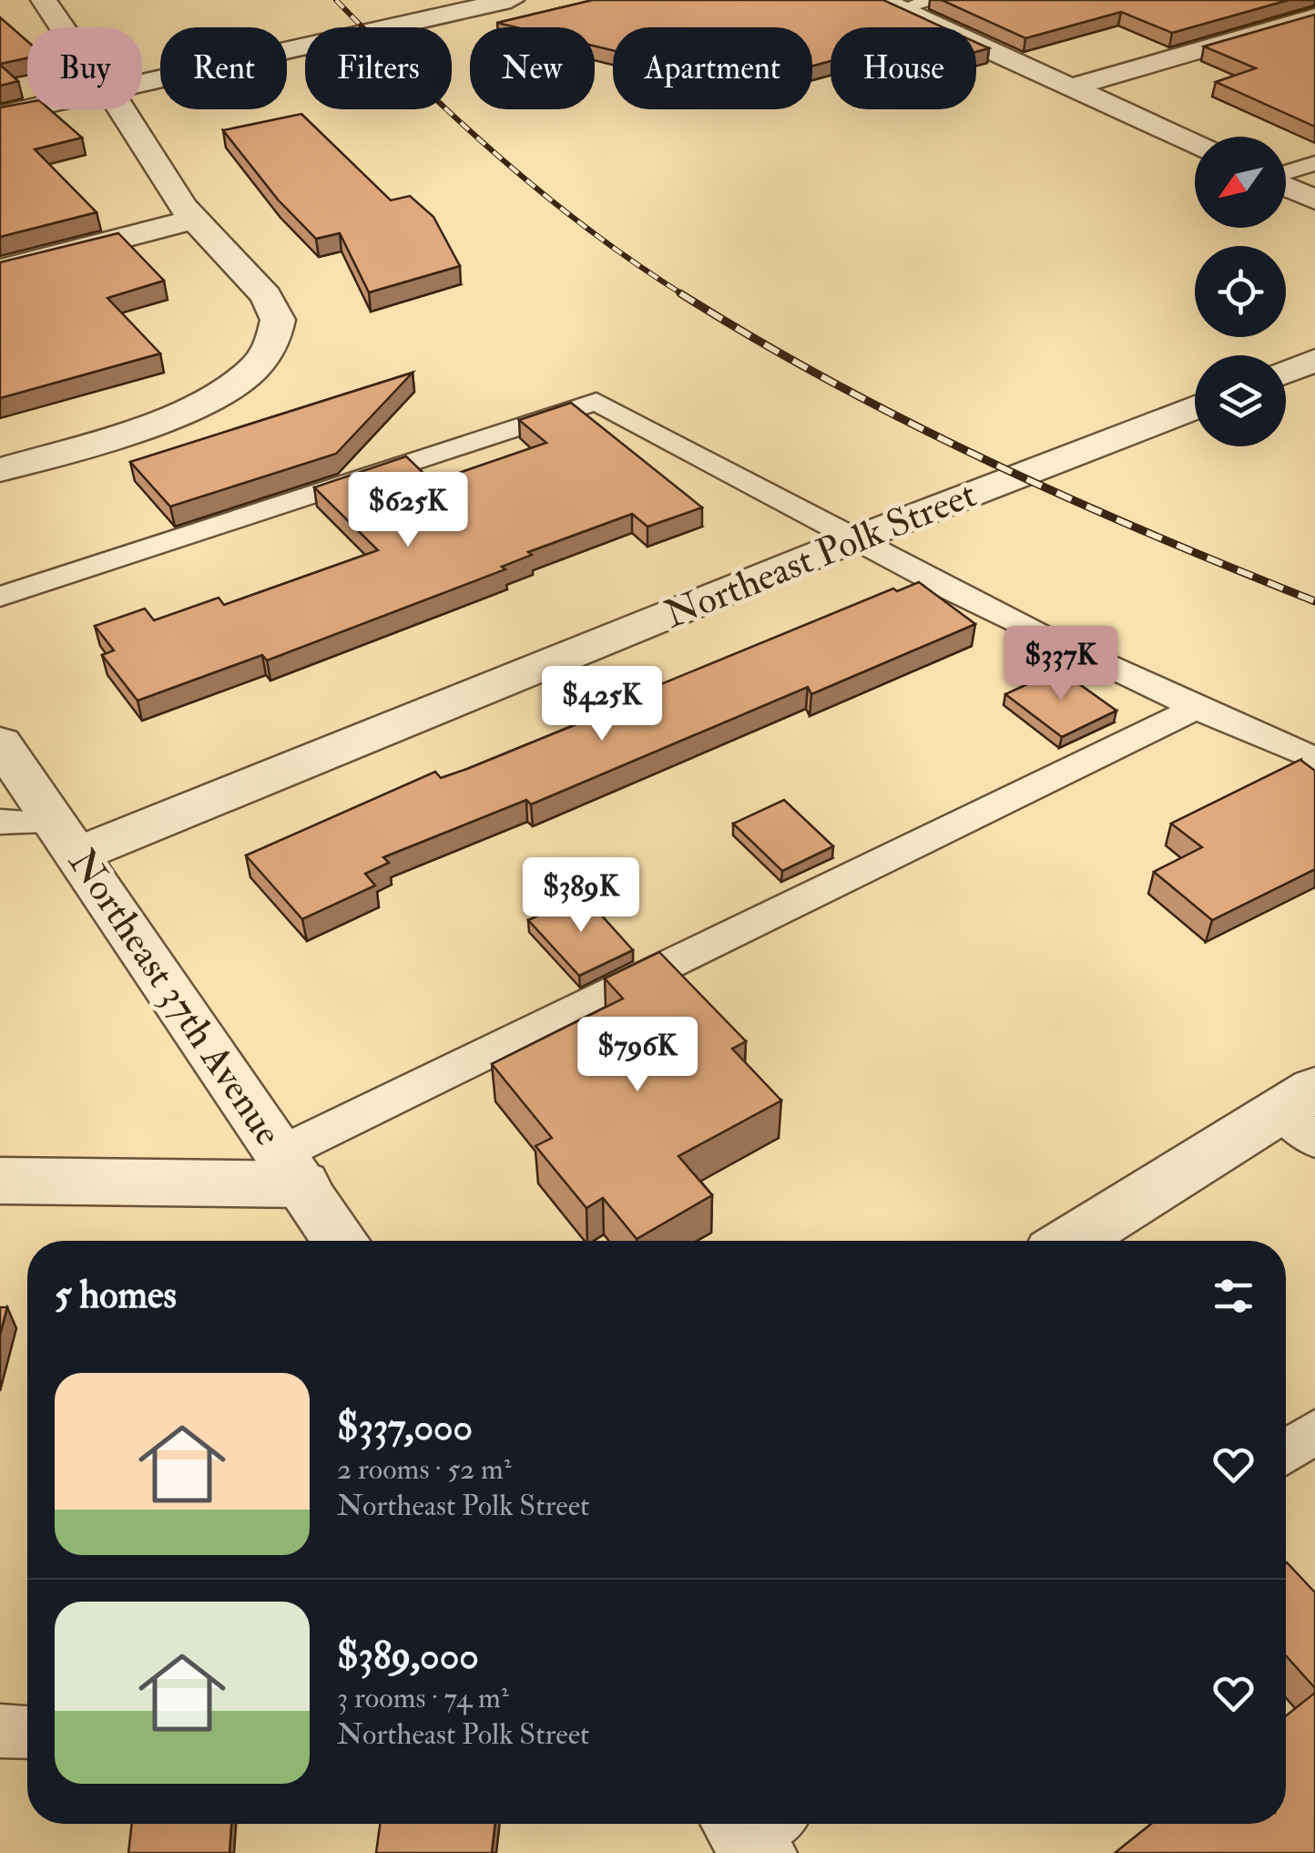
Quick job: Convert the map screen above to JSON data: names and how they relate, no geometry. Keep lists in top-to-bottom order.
{
  "streets": {
    "street": ["Northeast Polk Street", "Northeast 37th Avenue"]
  },
  "crossings": [
    ["Northeast Polk Street", "Northeast 37th Avenue"]
  ],
  "north": "bottom left",
  "page": {
    "chip": [
      "Buy",
      "Rent",
      "Filters",
      "New",
      "Apartment",
      "House"
    ],
    "price": [
      "$625K",
      "$337K",
      "$425K",
      "$389K",
      "$796K"
    ],
    "heading": "5 homes",
    "list": [
      {
        "name": "$337,000",
        "note": "2 rooms · 52 m² · Northeast Polk Street"
      },
      {
        "name": "$389,000",
        "note": "3 rooms · 74 m² · Northeast Polk Street"
      }
    ]
  }
}
